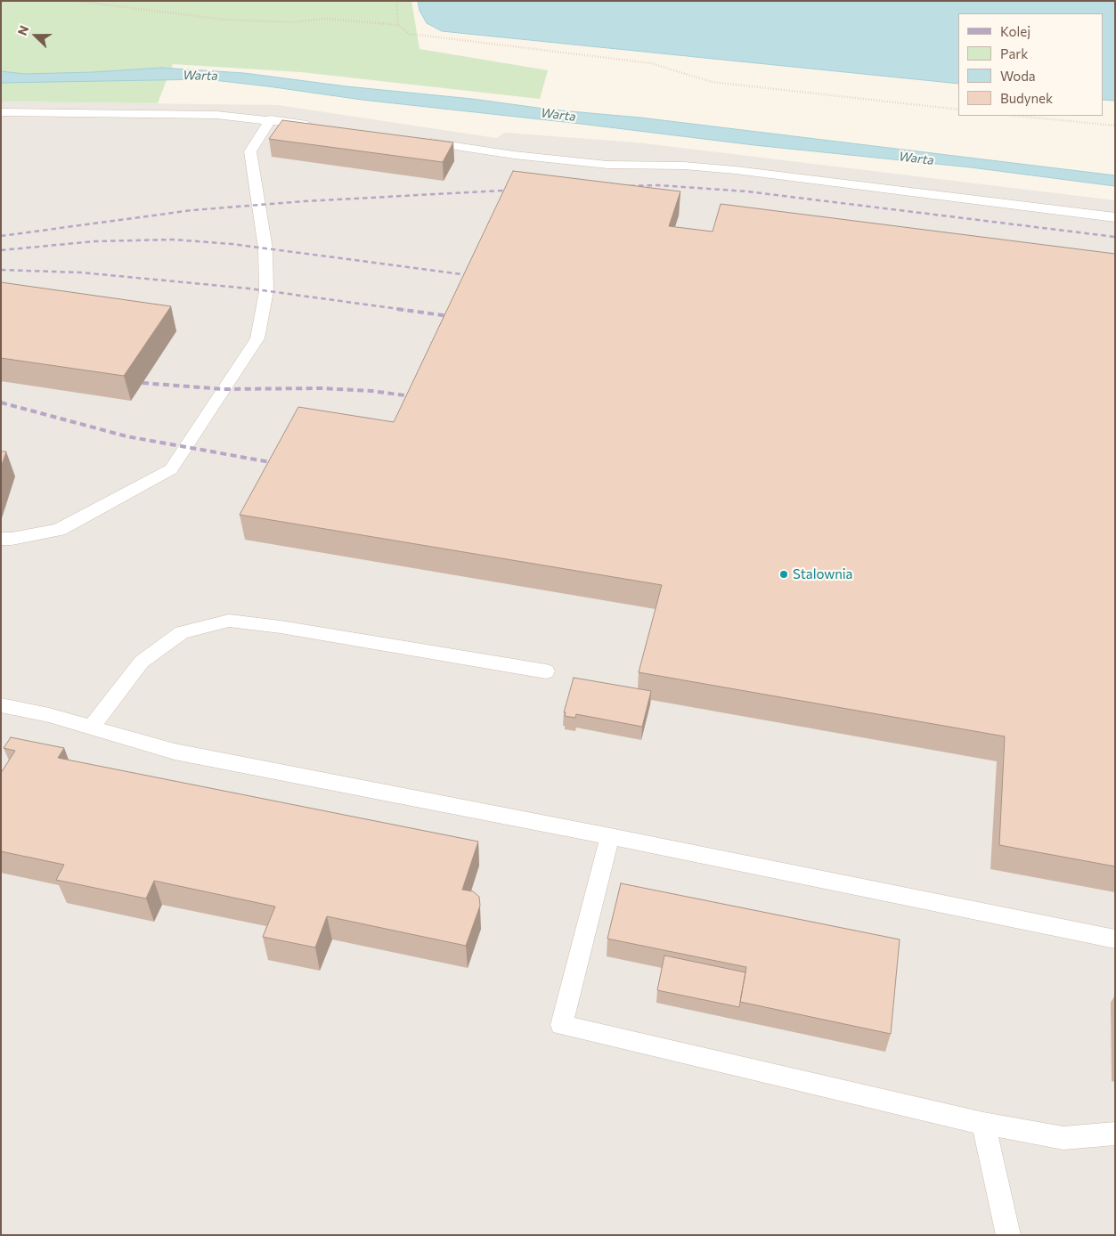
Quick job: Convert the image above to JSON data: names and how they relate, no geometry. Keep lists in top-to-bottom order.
{
  "water": ["Warta"],
  "places": ["Stalownia"],
  "legend": [
    "Kolej",
    "Park",
    "Woda",
    "Budynek"
  ],
  "north": "left"
}
